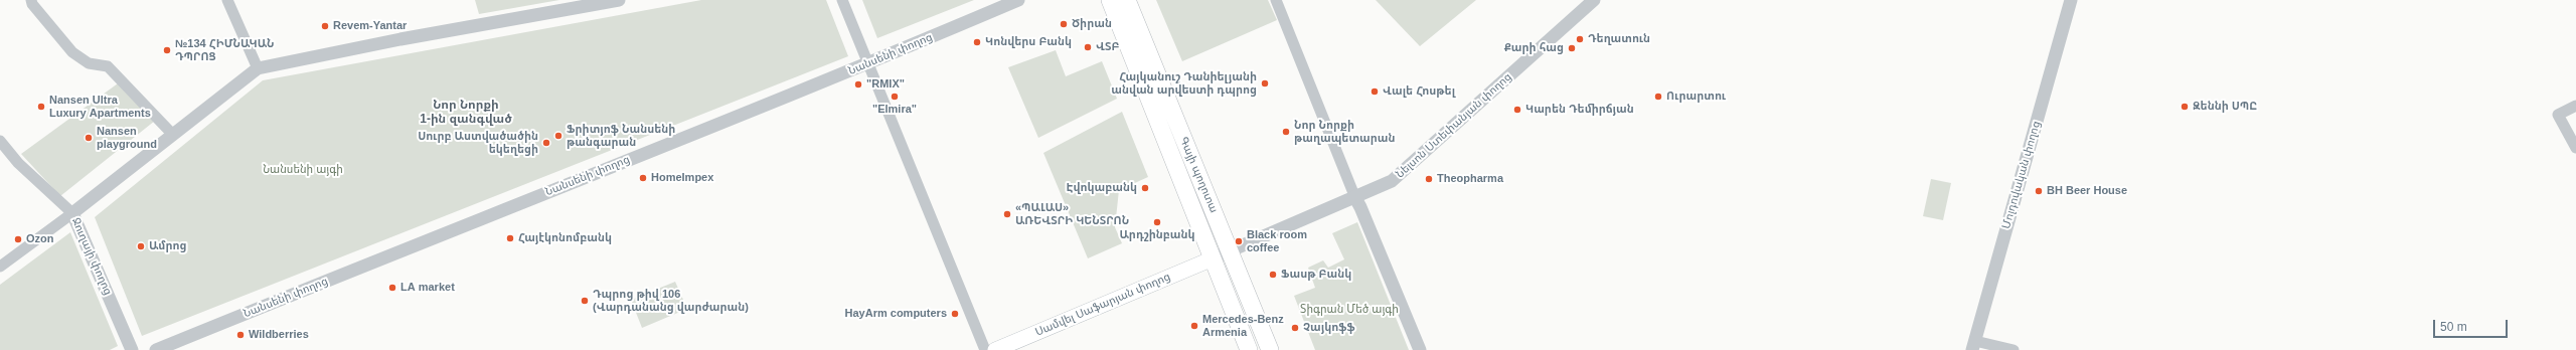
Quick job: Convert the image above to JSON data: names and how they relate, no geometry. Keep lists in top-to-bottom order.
{
  "streets": {
    "main road": ["Գայի պողոտա", "Սամվել Սաֆարյան փողոց"],
    "street": [
      "Նանսենի փողոց",
      "Նելսոն Ստեփանյան փողոց",
      "Մոլդովական փողոց",
      "Ջուղայի փողոց"
    ]
  },
  "crossings": [
    ["Նելսոն Ստեփանյան փողոց", "Գայի պողոտա"],
    ["Նելսոն Ստեփանյան փողոց", "Սամվել Սաֆարյան փողոց"],
    ["Գայի պողոտա", "Սամվել Սաֆարյան փողոց"]
  ],
  "districts": ["Նոր Նորքի 1-ին զանգված"],
  "parks": ["Նանսենի այգի", "Տիգրան Մեծ այգի"],
  "places": [
    "Ծիրան",
    "Revem-Yantar",
    "Դեղատուն",
    "Կոնվերս Բանկ",
    "ՎՏԲ",
    "Քարի հաց",
    "№134 ՀԻՄՆԱԿԱՆ ԴՊՐՈՑ",
    "Հայկանուշ Դանիելյանի անվան արվեստի դպրոց",
    "\"RMIX\"",
    "Վալե Հոսթել",
    "\"Elmira\"",
    "Ուրարտու",
    "Nansen Ultra Luxury Apartments",
    "Զեննի ՍՊԸ",
    "Կարեն Դեմիրճյան",
    "Նոր Նորքի թաղապետարան",
    "Ֆրիտյոֆ Նանսենի թանգարան",
    "Nansen playground",
    "Սուրբ Աստվածածին եկեղեցի",
    "HomeImpex",
    "Theopharma",
    "Էվոկաբանկ",
    "BH Beer House",
    "«ՊԱԼԱՍ» ԱՌԵՎՏՐԻ ԿԵՆՏՐՈՆ",
    "Արդշինբանկ",
    "Հայէկոնոմբանկ",
    "Ozon",
    "Black room coffee",
    "Ամրոց",
    "Ֆասթ Բանկ",
    "LA market",
    "Դպրոց թիվ 106 (Վարդանանց վարժարան)",
    "HayArm computers",
    "Mercedes-Benz Armenia",
    "Չայկոֆֆ",
    "Wildberries"
  ],
  "scale_bar": "50 m"
}
